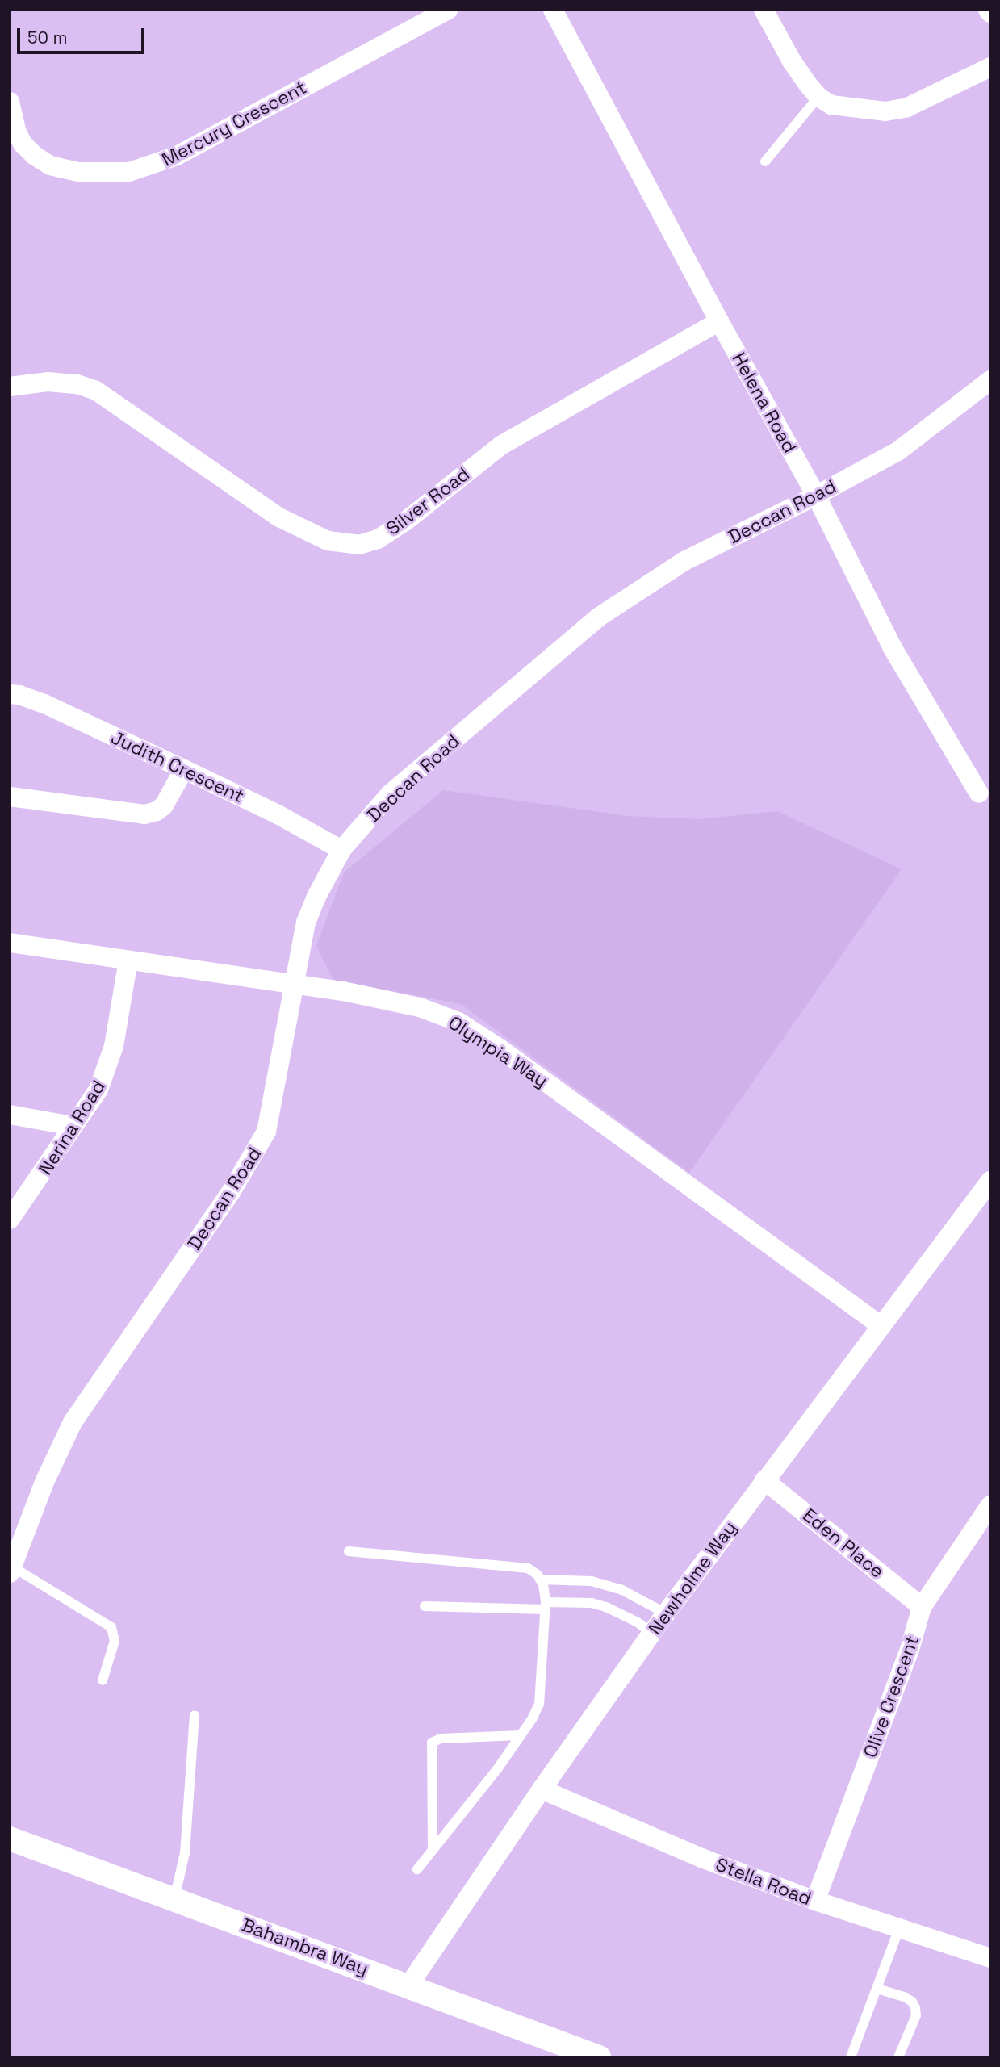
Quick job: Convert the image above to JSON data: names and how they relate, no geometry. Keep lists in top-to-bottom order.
{
  "streets": {
    "street": [
      "Mercury Crescent",
      "Helena Road",
      "Silver Road",
      "Deccan Road",
      "Judith Crescent",
      "Olympia Way",
      "Nerina Road",
      "Eden Place",
      "Newholme Way",
      "Olive Crescent",
      "Stella Road",
      "Bahambra Way"
    ]
  },
  "crossings": [
    ["Helena Road", "Silver Road"],
    ["Helena Road", "Deccan Road"],
    ["Deccan Road", "Judith Crescent"],
    ["Deccan Road", "Olympia Way"],
    ["Olympia Way", "Nerina Road"],
    ["Olympia Way", "Newholme Way"],
    ["Eden Place", "Newholme Way"],
    ["Eden Place", "Olive Crescent"],
    ["Newholme Way", "Stella Road"],
    ["Newholme Way", "Bahambra Way"],
    ["Olive Crescent", "Stella Road"]
  ],
  "scale_bar": "50 m"
}
